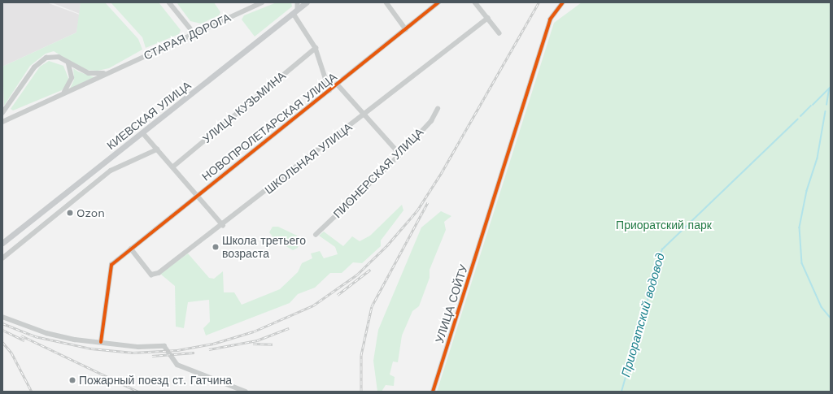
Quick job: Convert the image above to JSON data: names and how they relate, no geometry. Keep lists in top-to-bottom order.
{
  "streets": {
    "main road": ["КИЕВСКАЯ УЛИЦА"],
    "street": [
      "СТАРАЯ ДОРОГА",
      "УЛИЦА КУЗЬМИНА",
      "НОВОПРОЛЕТАРСКАЯ УЛИЦА",
      "ШКОЛЬНАЯ УЛИЦА",
      "ПИОНЕРСКАЯ УЛИЦА",
      "УЛИЦА СОЙТУ"
    ]
  },
  "crossings": [
    ["НОВОПРОЛЕТАРСКАЯ УЛИЦА", "ШКОЛЬНАЯ УЛИЦА"]
  ],
  "water": ["Приоратский водовод"],
  "parks": ["Приоратский парк"],
  "places": ["Ozon", "Школа третьего возраста", "Пожарный поезд ст. Гатчина"]
}
